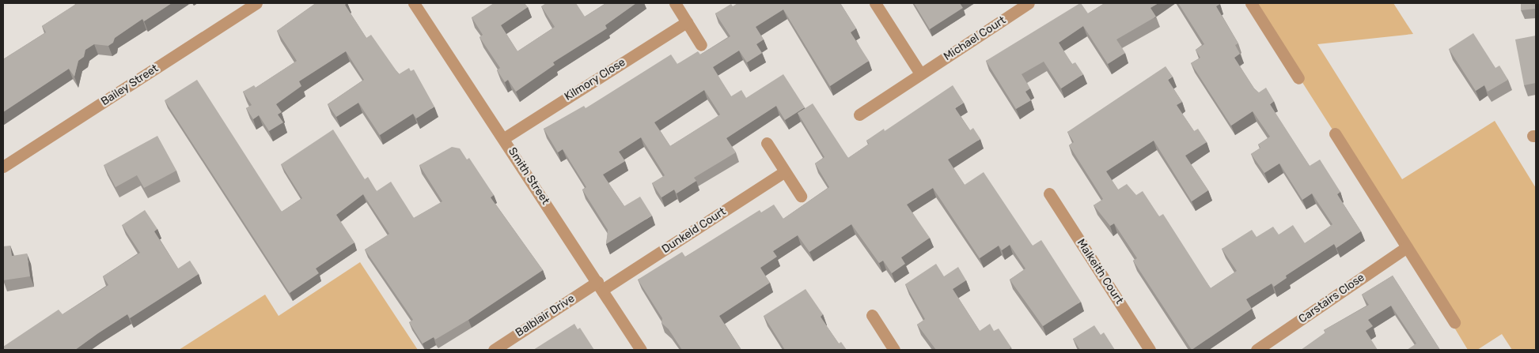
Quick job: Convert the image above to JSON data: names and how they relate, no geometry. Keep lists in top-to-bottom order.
{
  "streets": {
    "street": [
      "Michael Court",
      "Kilmory Close",
      "Bailey Street",
      "Smith Street",
      "Dunkeld Court",
      "Malkeith Court",
      "Carstairs Close",
      "Balblair Drive"
    ]
  },
  "crossings": [
    ["Kilmory Close", "Smith Street"],
    ["Smith Street", "Dunkeld Court"],
    ["Smith Street", "Balblair Drive"],
    ["Dunkeld Court", "Balblair Drive"]
  ]
}
